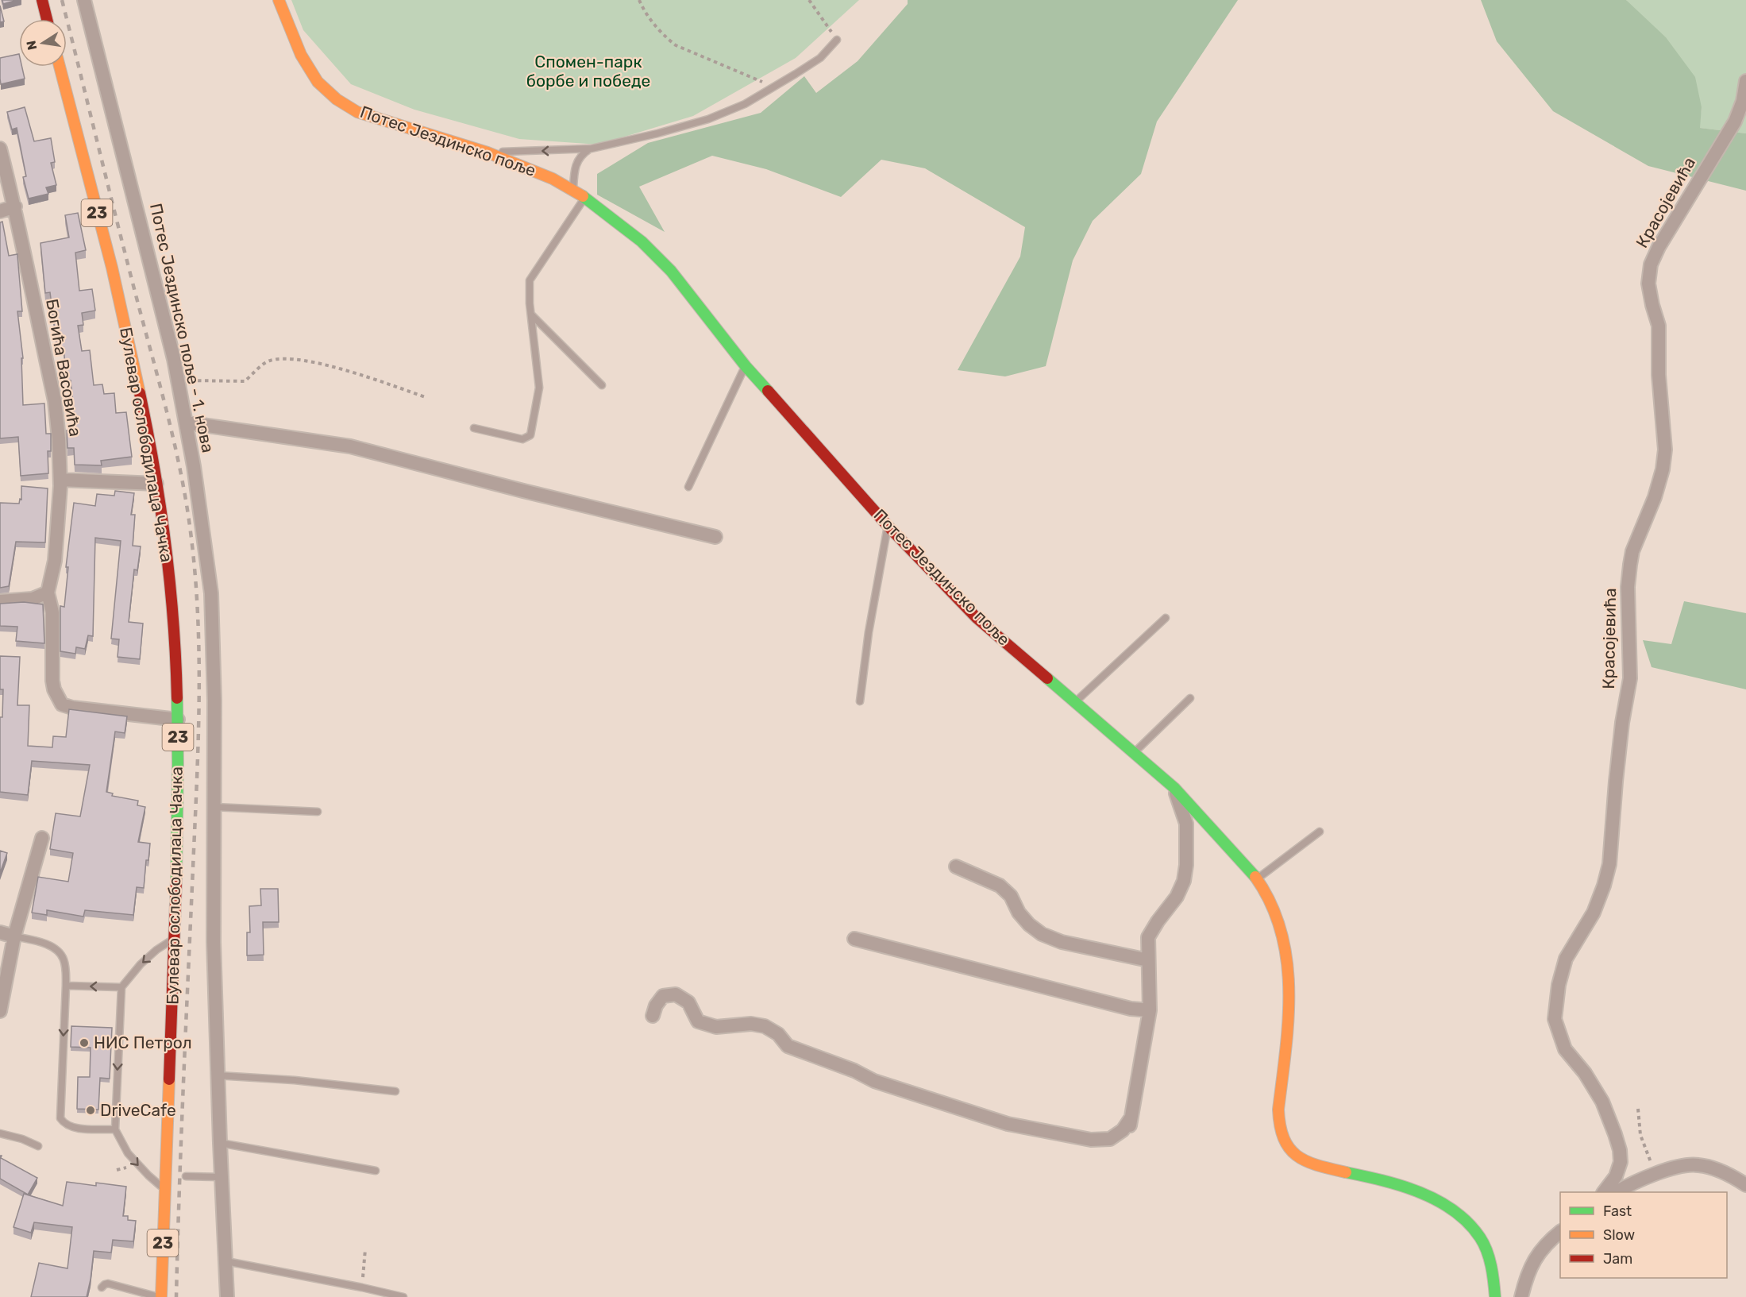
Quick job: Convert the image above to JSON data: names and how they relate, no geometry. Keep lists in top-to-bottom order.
{
  "streets": {
    "main road": ["Потес Јездинско поље", "23", "Булевар ослободилаца Чачка"],
    "street": ["Красојевића", "Потес Јездинско поље - 1. нова", "Богића Васовића"]
  },
  "crossings": [
    ["Богића Васовића", "Булевар ослободилаца Чачка"]
  ],
  "parks": ["Спомен-парк борбе и победе"],
  "places": ["НИС Петрол", "DriveCafe"],
  "legend": ["Fast", "Slow", "Jam"],
  "north": "left"
}
